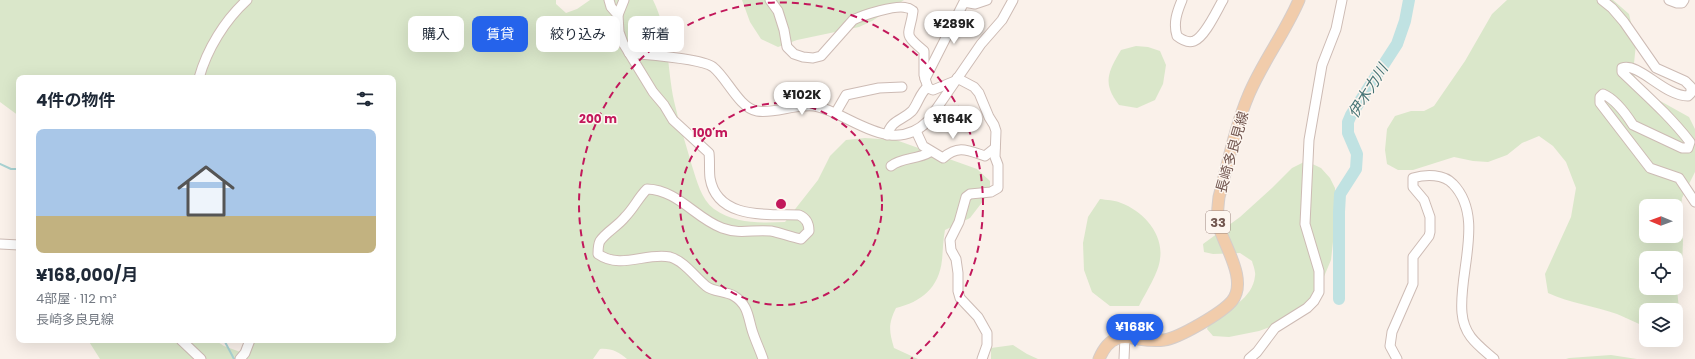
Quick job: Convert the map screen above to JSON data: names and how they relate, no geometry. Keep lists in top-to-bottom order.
{
  "streets": {
    "main road": ["長崎多良見線", "33"]
  },
  "water": ["伊木力川"],
  "north": "left",
  "page": {
    "price": [
      "¥289K",
      "¥102K",
      "¥164K",
      "¥168K"
    ],
    "chip": [
      "購入",
      "賃貸",
      "絞り込み",
      "新着"
    ],
    "heading": "4件の物件",
    "list": [
      {
        "name": "¥168,000/月",
        "note": "4部屋 · 112 m² · 長崎多良見線"
      }
    ]
  },
  "rings": ["200 m", "100 m"]
}
